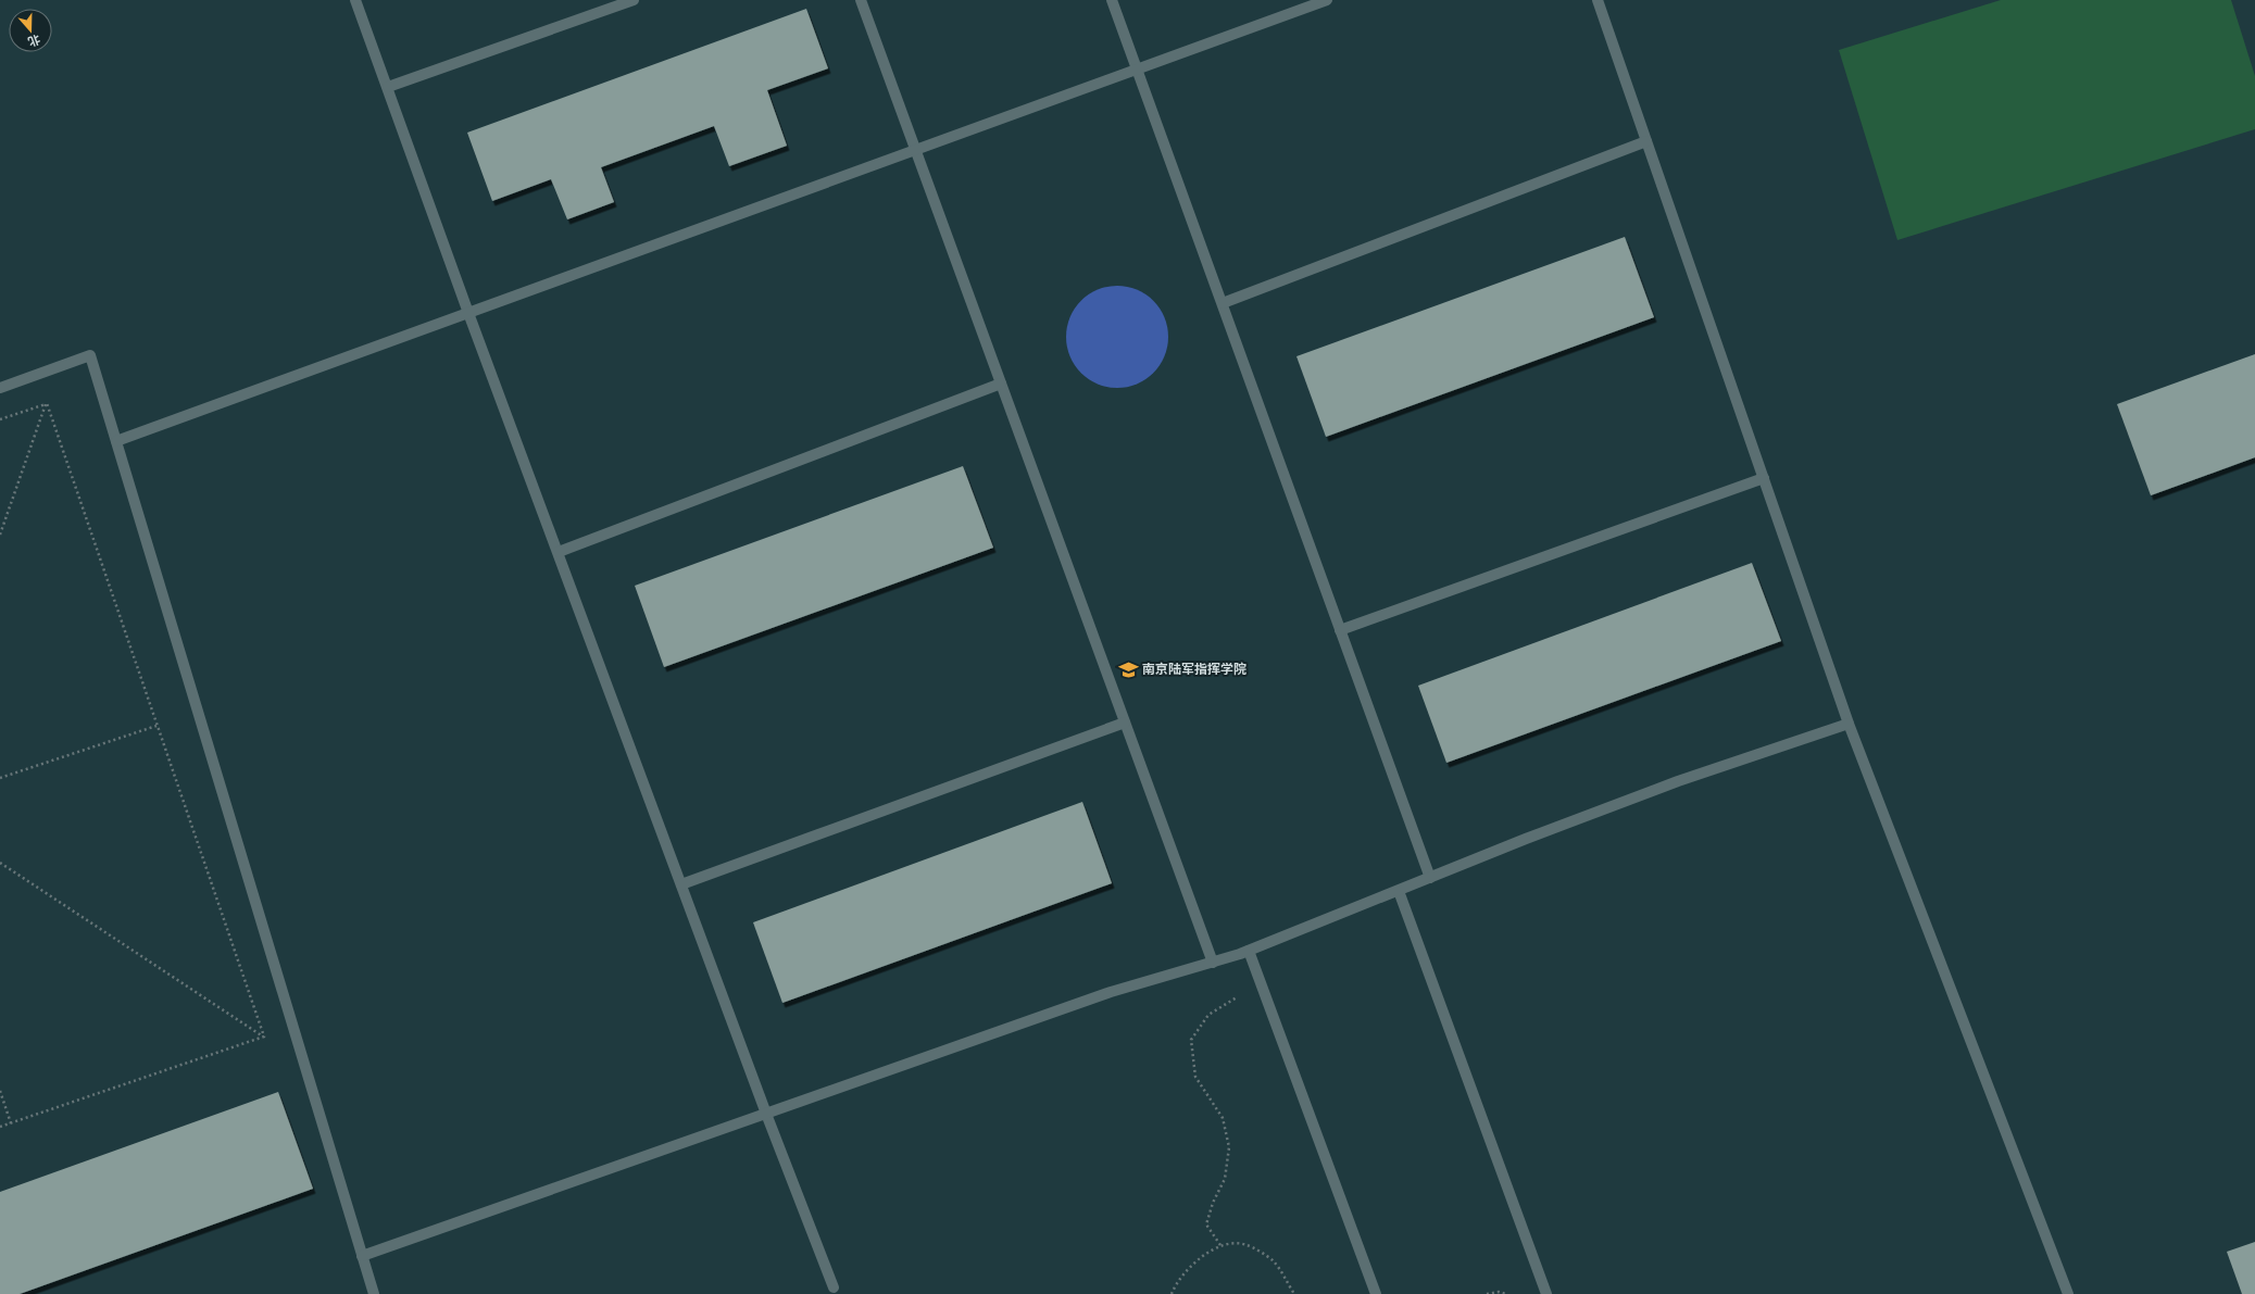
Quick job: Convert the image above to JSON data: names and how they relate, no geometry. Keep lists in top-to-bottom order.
{
  "places": {
    "school or university": ["南京陆军指挥学院"]
  },
  "north": "bottom"
}
